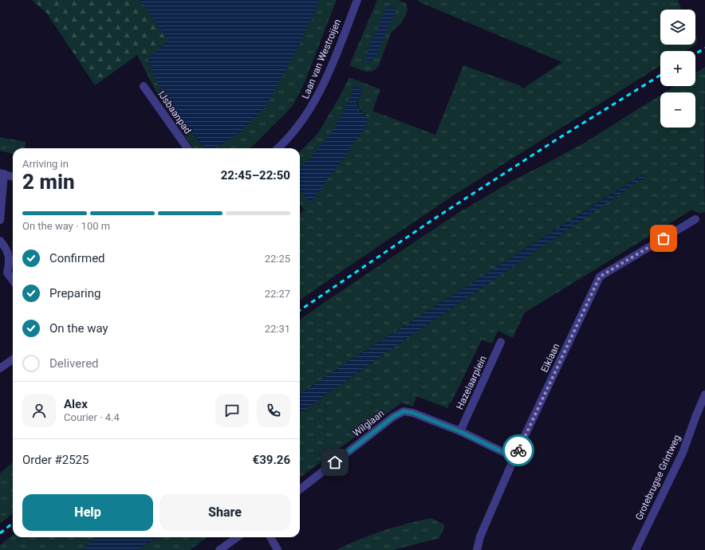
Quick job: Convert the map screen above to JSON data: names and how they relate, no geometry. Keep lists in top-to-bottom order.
{
  "streets": {
    "street": [
      "Laan van Westroijen",
      "IJsbaanpad",
      "Eiklaan",
      "Hazelaarplein",
      "Wilglaan",
      "Grotebrugse Grintweg"
    ]
  },
  "crossings": [
    ["Eiklaan", "Wilglaan"],
    ["Hazelaarplein", "Wilglaan"]
  ],
  "page": {
    "map_buttons": ["+", "−"],
    "heading": ["2 min", "Arriving in", "22:45–22:50"],
    "panel": [
      "Alex",
      "Courier · 4.4",
      "Order #2525",
      "€39.26"
    ],
    "bar": "On the way · 100 m",
    "list": [
      ["Confirmed", "22:25"],
      ["Preparing", "22:27"],
      ["On the way", "22:31"],
      "Delivered"
    ],
    "buttons": ["Help", "Share"]
  }
}
